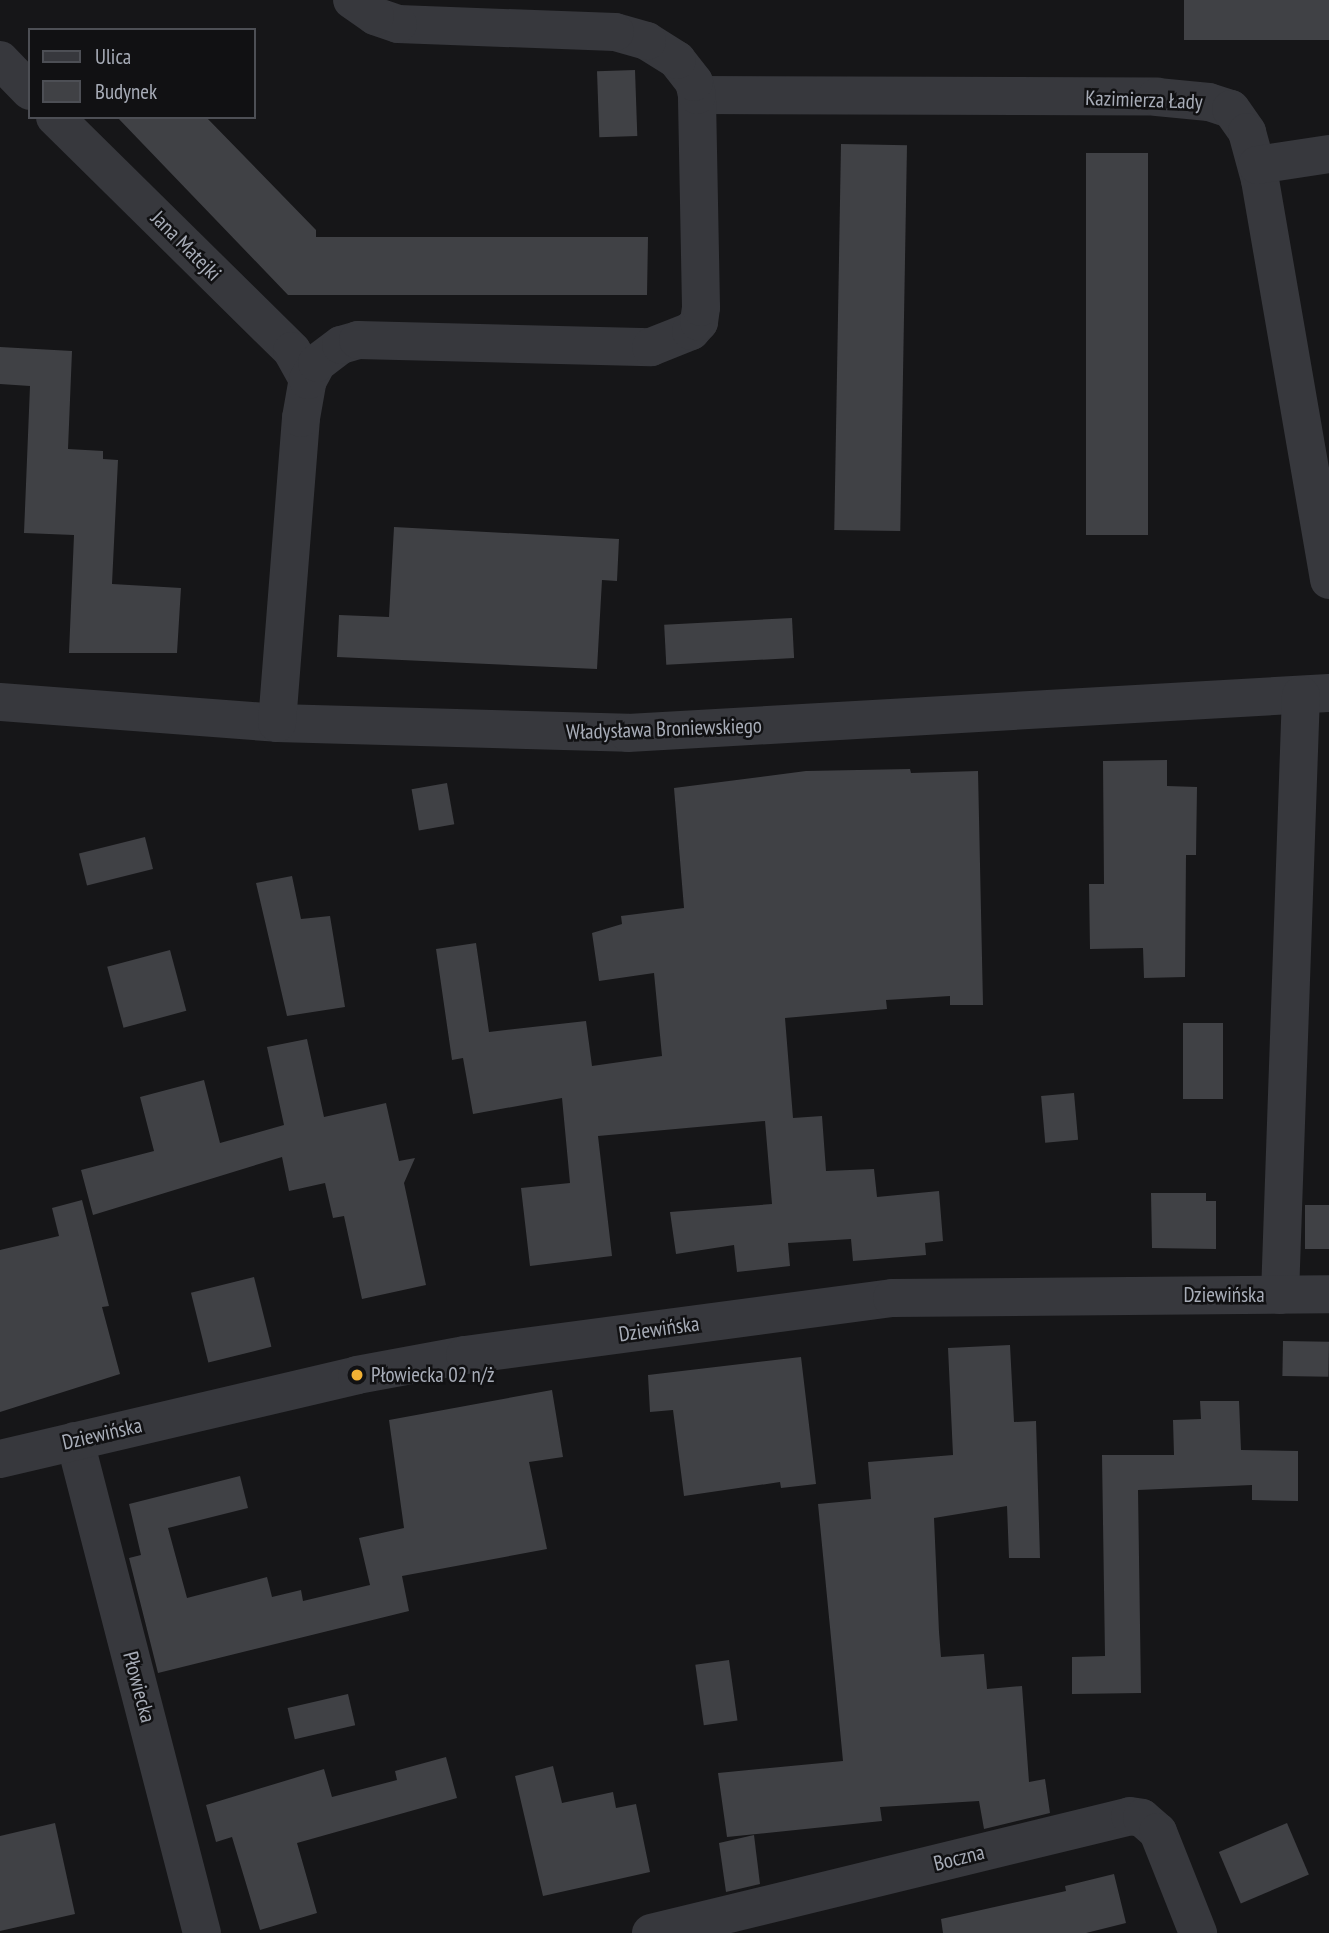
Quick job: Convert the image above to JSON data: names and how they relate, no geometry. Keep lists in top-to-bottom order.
{
  "streets": {
    "street": [
      "Kazimierza Łady",
      "Jana Matejki",
      "Władysława Broniewskiego",
      "Dziewińska",
      "Płowiecka",
      "Boczna"
    ]
  },
  "crossings": [
    ["Dziewińska", "Płowiecka"]
  ],
  "places": ["Płowiecka 02 n/ż"],
  "legend": ["Ulica", "Budynek"]
}
